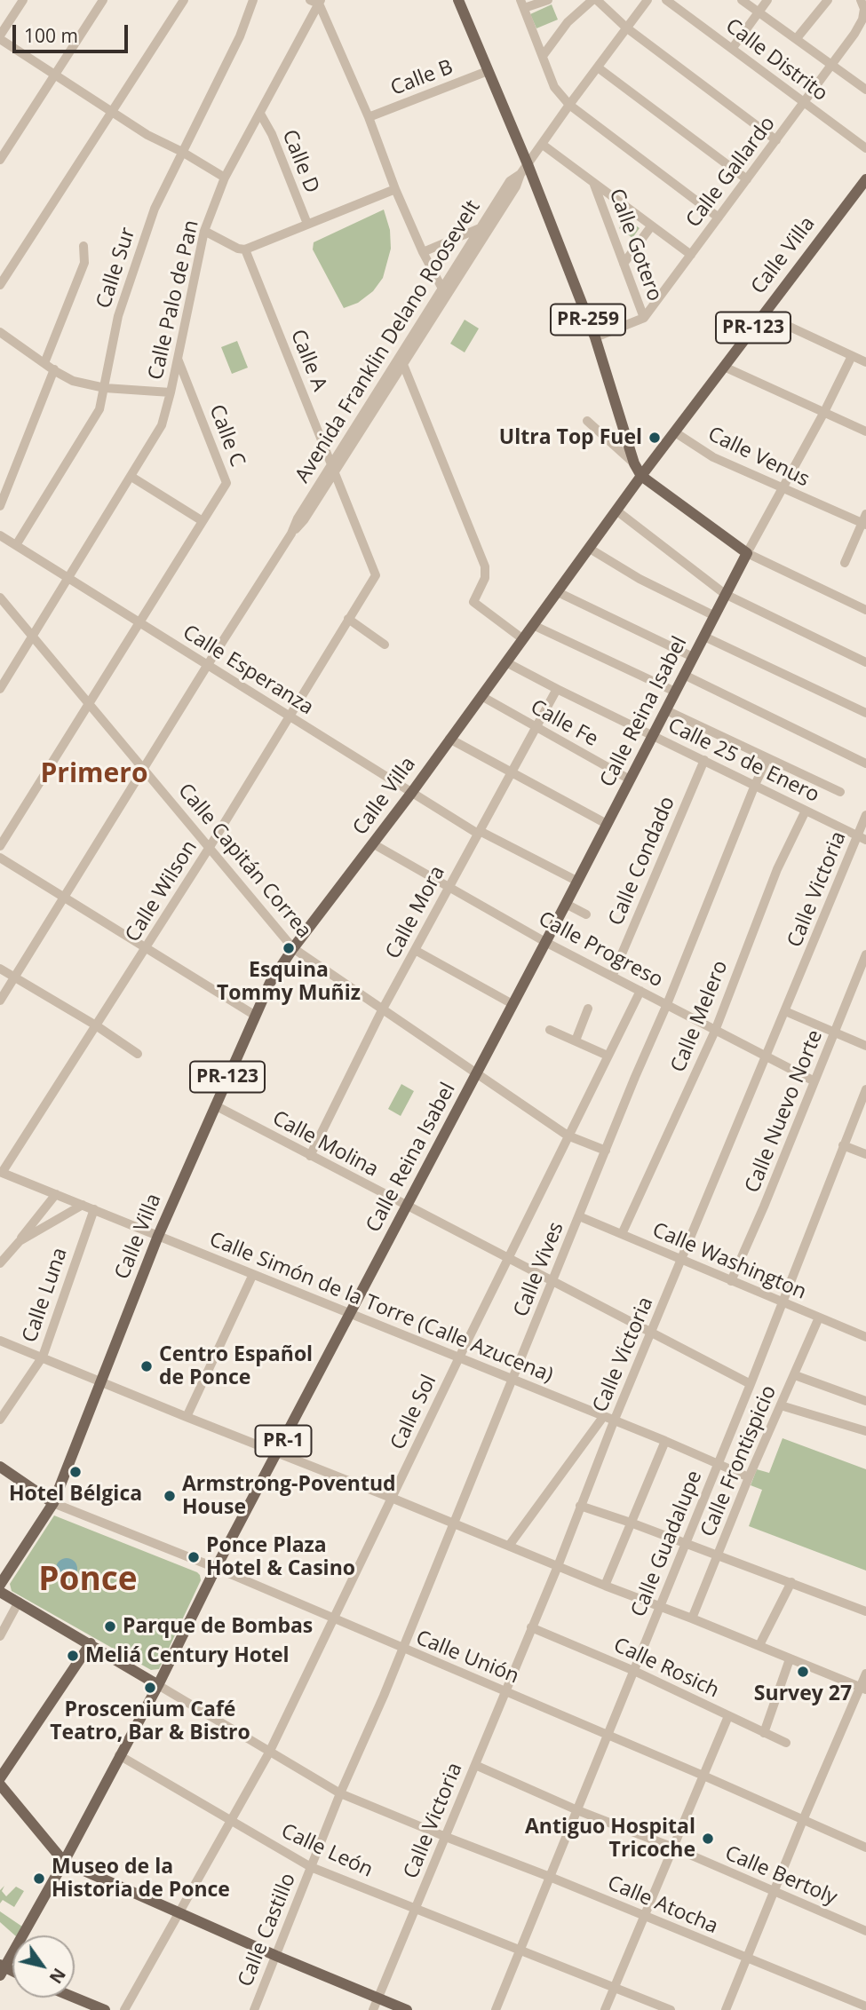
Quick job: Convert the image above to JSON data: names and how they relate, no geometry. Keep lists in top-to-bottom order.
{
  "streets": {
    "main road": [
      "Calle Villa",
      "PR-259",
      "PR-123",
      "Calle Reina Isabel",
      "PR-1"
    ],
    "street": [
      "Calle Distrito",
      "Calle B",
      "Calle D",
      "Calle Gallardo",
      "Calle Gotero",
      "Calle Sur",
      "Calle Palo de Pan",
      "Avenida Franklin Delano Roosevelt",
      "Calle A",
      "Calle C",
      "Calle Venus",
      "Calle Esperanza",
      "Calle Fe",
      "Calle 25 de Enero",
      "Calle Capitán Correa",
      "Calle Condado",
      "Calle Victoria",
      "Calle Wilson",
      "Calle Mora",
      "Calle Progreso",
      "Calle Melero",
      "Calle Nuevo Norte",
      "Calle Molina",
      "Calle Washington",
      "Calle Vives",
      "Calle Luna",
      "Calle Simón de la Torre (Calle Azucena)",
      "Calle Sol",
      "Calle Frontispicio",
      "Calle Guadalupe",
      "Calle Unión",
      "Calle Rosich",
      "Calle León",
      "Calle Bertoly",
      "Calle Atocha",
      "Calle Castillo"
    ]
  },
  "crossings": [
    ["Calle Distrito", "Calle Gallardo"],
    ["Calle B", "PR-259"],
    ["Calle D", "Calle Palo de Pan"],
    ["Calle Gallardo", "Calle Gotero"],
    ["Calle Villa", "PR-259"],
    ["Calle Villa", "Calle Venus"],
    ["Calle Villa", "Calle Esperanza"],
    ["Calle Villa", "Calle Fe"],
    ["Calle Villa", "Calle 25 de Enero"],
    ["Calle Villa", "Calle Capitán Correa"],
    ["Calle Villa", "Calle Progreso"],
    ["Calle Villa", "Calle Molina"],
    ["Calle Villa", "Calle Simón de la Torre (Calle Azucena)"],
    ["Calle Villa", "Calle Unión"],
    ["Calle Sur", "Calle Esperanza"],
    ["Calle Palo de Pan", "Calle C"],
    ["Calle Palo de Pan", "Calle Esperanza"],
    ["Calle Palo de Pan", "Calle Capitán Correa"],
    ["PR-259", "Avenida Franklin Delano Roosevelt"],
    ["Avenida Franklin Delano Roosevelt", "Calle A"],
    ["Avenida Franklin Delano Roosevelt", "Calle Esperanza"],
    ["Avenida Franklin Delano Roosevelt", "Calle Capitán Correa"],
    ["Calle A", "Calle Wilson"],
    ["Calle Venus", "Calle Reina Isabel"],
    ["Calle Esperanza", "Calle Reina Isabel"],
    ["Calle Esperanza", "Calle Wilson"],
    ["Calle Esperanza", "Calle Mora"],
    ["Calle Reina Isabel", "Calle Fe"],
    ["Calle Reina Isabel", "Calle 25 de Enero"],
    ["Calle Reina Isabel", "Calle Capitán Correa"],
    ["Calle Reina Isabel", "Calle Progreso"],
    ["Calle Reina Isabel", "Calle Molina"],
    ["Calle Reina Isabel", "Calle Simón de la Torre (Calle Azucena)"],
    ["Calle Reina Isabel", "Calle Unión"],
    ["Calle Reina Isabel", "Calle León"],
    ["Calle Reina Isabel", "Calle Atocha"],
    ["Calle Fe", "Calle Mora"],
    ["Calle 25 de Enero", "Calle Condado"],
    ["Calle 25 de Enero", "Calle Victoria"],
    ["Calle 25 de Enero", "Calle Mora"],
    ["Calle 25 de Enero", "Calle Melero"],
    ["Calle 25 de Enero", "Calle Vives"],
    ["Calle Capitán Correa", "Calle Wilson"],
    ["Calle Capitán Correa", "Calle Mora"],
    ["Calle Capitán Correa", "Calle Vives"],
    ["Calle Capitán Correa", "Calle Sol"],
    ["Calle Condado", "Calle Progreso"],
    ["Calle Victoria", "Calle Progreso"],
    ["Calle Victoria", "Calle Molina"],
    ["Calle Victoria", "Calle Washington"],
    ["Calle Victoria", "Calle Simón de la Torre (Calle Azucena)"],
    ["Calle Victoria", "Calle Unión"],
    ["Calle Victoria", "Calle Rosich"],
    ["Calle Victoria", "Calle León"],
    ["Calle Victoria", "Calle Bertoly"],
    ["Calle Victoria", "Calle Atocha"],
    ["Calle Wilson", "Calle Simón de la Torre (Calle Azucena)"],
    ["Calle Mora", "Calle Progreso"],
    ["Calle Mora", "Calle Molina"],
    ["Calle Progreso", "Calle Melero"],
    ["Calle Progreso", "Calle Nuevo Norte"],
    ["Calle Progreso", "Calle Vives"],
    ["Calle Progreso", "Calle Sol"],
    ["Calle Melero", "Calle Washington"],
    ["Calle Nuevo Norte", "Calle Washington"],
    ["Calle Molina", "Calle Vives"],
    ["Calle Molina", "Calle Sol"],
    ["Calle Molina", "Calle Guadalupe"],
    ["Calle Washington", "Calle Vives"],
    ["Calle Washington", "Calle Frontispicio"],
    ["Calle Washington", "Calle Guadalupe"],
    ["Calle Vives", "Calle Simón de la Torre (Calle Azucena)"],
    ["Calle Vives", "Calle Unión"],
    ["Calle Vives", "Calle Atocha"],
    ["Calle Vives", "Calle Castillo"],
    ["Calle Luna", "Calle Simón de la Torre (Calle Azucena)"],
    ["Calle Simón de la Torre (Calle Azucena)", "Calle Sol"],
    ["Calle Simón de la Torre (Calle Azucena)", "Calle Frontispicio"],
    ["Calle Simón de la Torre (Calle Azucena)", "Calle Guadalupe"],
    ["Calle Sol", "Calle Unión"],
    ["Calle Sol", "Calle León"],
    ["Calle Sol", "Calle Atocha"],
    ["Calle Guadalupe", "Calle Unión"],
    ["Calle Guadalupe", "Calle Rosich"],
    ["Calle Guadalupe", "Calle León"],
    ["Calle Guadalupe", "Calle Bertoly"],
    ["Calle Guadalupe", "Calle Atocha"],
    ["Calle León", "Calle Castillo"],
    ["Calle Atocha", "Calle Castillo"]
  ],
  "districts": ["Primero", "Ponce"],
  "places": [
    "Ultra Top Fuel",
    "Esquina Tommy Muñiz",
    "Centro Español de Ponce",
    "Hotel Bélgica",
    "Armstrong-Poventud House",
    "Ponce Plaza Hotel & Casino",
    "Parque de Bombas",
    "Meliá Century Hotel",
    "Survey 27",
    "Proscenium Café Teatro, Bar & Bistro",
    "Antiguo Hospital Tricoche",
    "Museo de la Historia de Ponce"
  ],
  "scale_bar": "100 m",
  "north": "bottom right"
}
